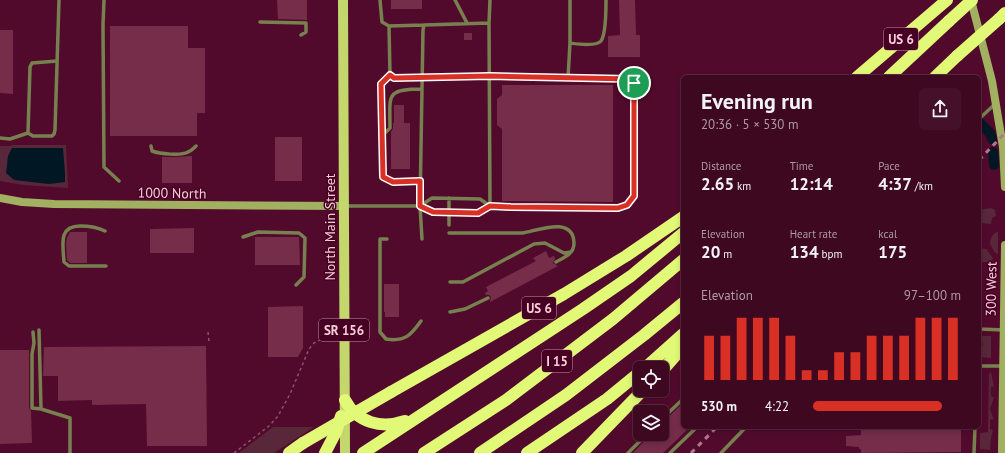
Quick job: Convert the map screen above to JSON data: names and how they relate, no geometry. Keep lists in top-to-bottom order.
{
  "streets": {
    "highway": ["US 6", "I 15"],
    "main road": ["North Main Street", "SR 156"],
    "street": ["1000 North", "300 West"]
  },
  "crossings": [
    ["1000 North", "North Main Street"]
  ],
  "page": {
    "heading": ["Evening run", "20:36 · 5 × 530 m"],
    "stats": [
      ["Distance", "2.65 km"],
      ["Time", "12:14"],
      ["Pace", "4:37 /km"],
      ["Elevation", "20 m"],
      ["Heart rate", "134 bpm"],
      ["kcal", "175"]
    ],
    "chart": ["Elevation", "97–100 m"],
    "list": [
      {
        "name": "530 m",
        "note": "4:22"
      }
    ]
  }
}
